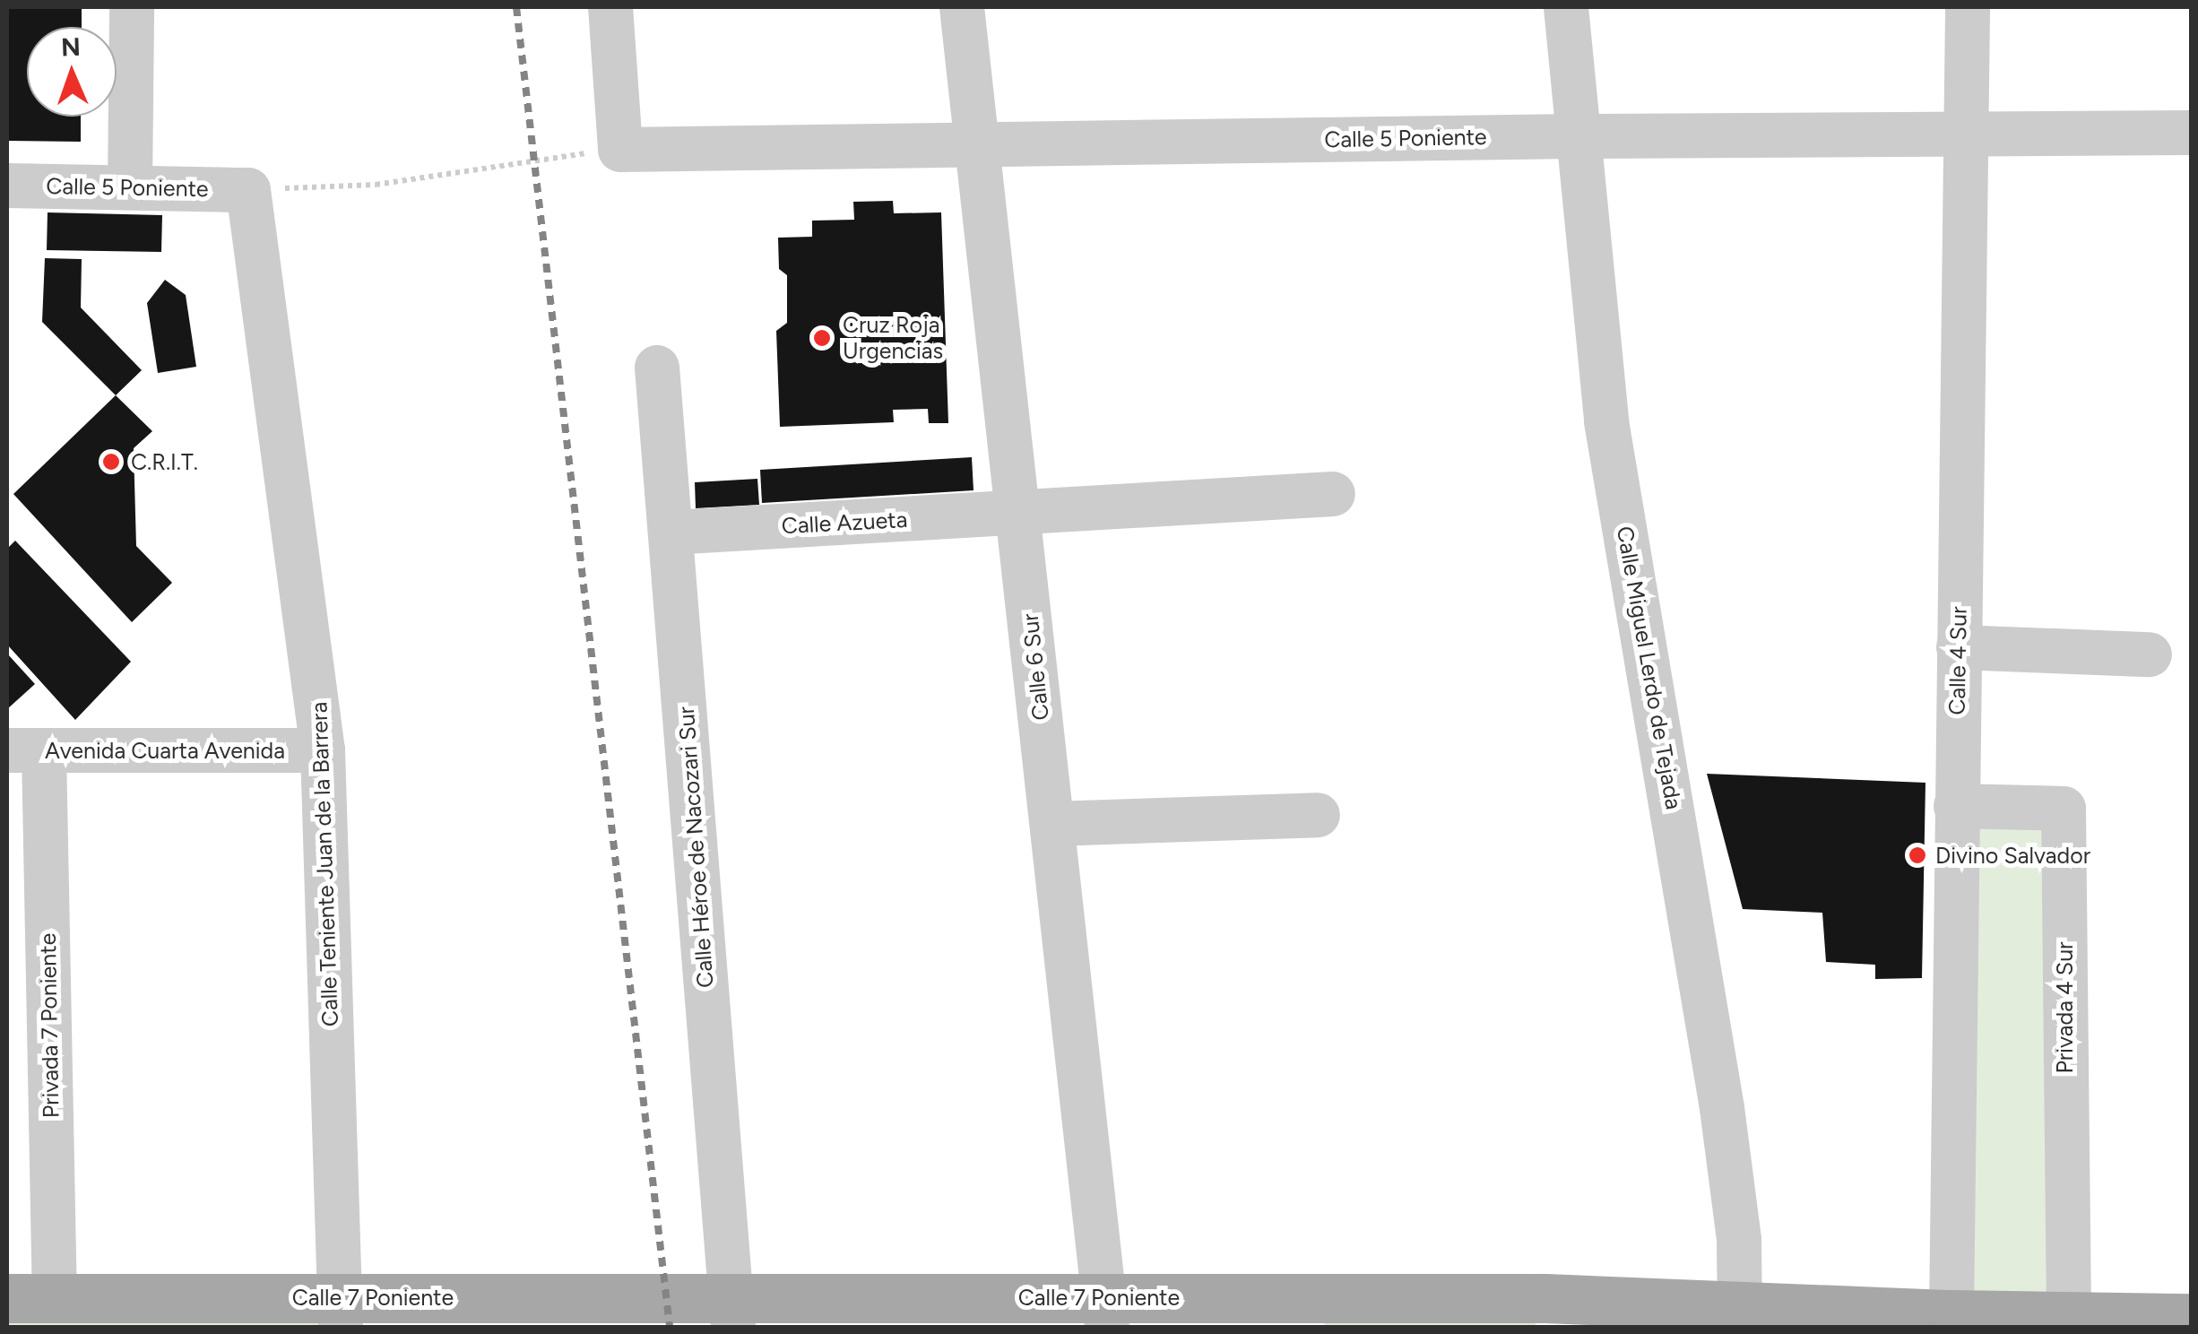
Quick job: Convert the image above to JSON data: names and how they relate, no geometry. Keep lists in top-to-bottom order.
{
  "streets": {
    "main road": ["Calle 7 Poniente"],
    "street": [
      "Calle 5 Poniente",
      "Calle Azueta",
      "Calle 4 Sur",
      "Calle 6 Sur",
      "Calle Miguel Lerdo de Tejada",
      "Avenida Cuarta Avenida",
      "Calle Héroe de Nacozari Sur",
      "Calle Teniente Juan de la Barrera",
      "Privada 4 Sur",
      "Privada 7 Poniente"
    ]
  },
  "crossings": [
    ["Calle 5 Poniente", "Calle 4 Sur"],
    ["Calle 5 Poniente", "Calle 6 Sur"],
    ["Calle 5 Poniente", "Calle Miguel Lerdo de Tejada"],
    ["Calle 5 Poniente", "Calle Teniente Juan de la Barrera"],
    ["Calle Azueta", "Calle 6 Sur"],
    ["Calle Azueta", "Calle Héroe de Nacozari Sur"],
    ["Calle 4 Sur", "Privada 4 Sur"],
    ["Calle 4 Sur", "Calle 7 Poniente"],
    ["Calle 6 Sur", "Calle 7 Poniente"],
    ["Calle Miguel Lerdo de Tejada", "Calle 7 Poniente"],
    ["Avenida Cuarta Avenida", "Calle Teniente Juan de la Barrera"],
    ["Avenida Cuarta Avenida", "Privada 7 Poniente"],
    ["Calle Héroe de Nacozari Sur", "Calle 7 Poniente"],
    ["Calle Teniente Juan de la Barrera", "Calle 7 Poniente"],
    ["Privada 4 Sur", "Calle 7 Poniente"],
    ["Privada 7 Poniente", "Calle 7 Poniente"]
  ],
  "places": ["Cruz Roja Urgencias", "C.R.I.T.", "Divino Salvador"],
  "north": "top"
}
